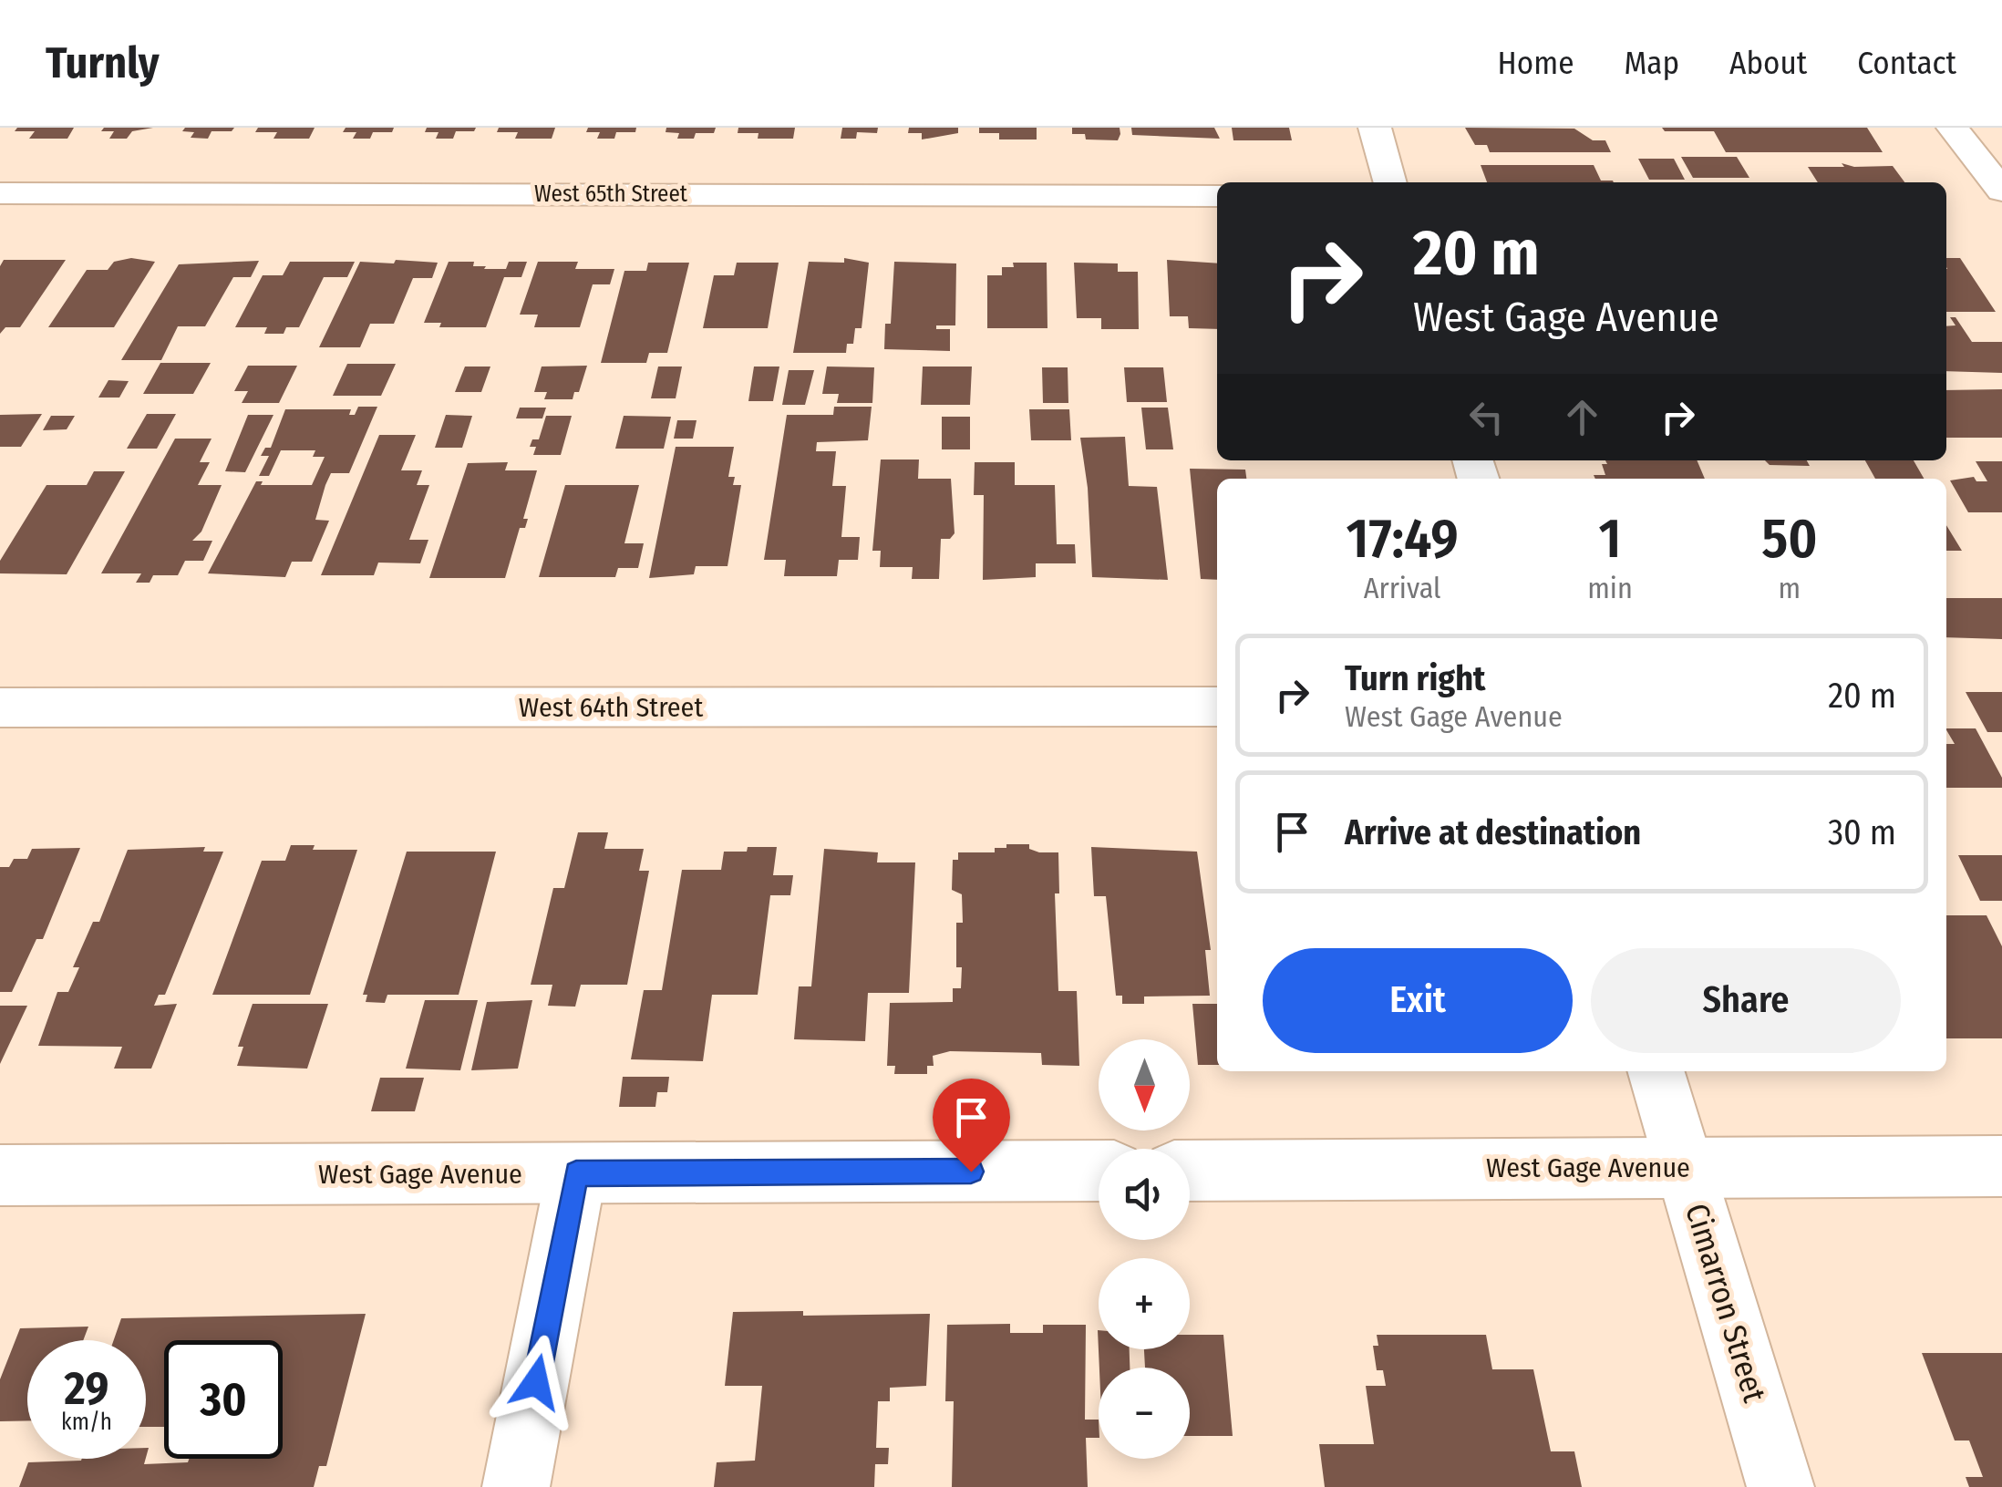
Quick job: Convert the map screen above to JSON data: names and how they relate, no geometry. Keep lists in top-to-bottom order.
{
  "streets": {
    "street": [
      "West 65th Street",
      "West 64th Street",
      "West Gage Avenue",
      "Cimarron Street"
    ]
  },
  "crossings": [
    ["West Gage Avenue", "Cimarron Street"]
  ],
  "north": "bottom",
  "page": {
    "header": "Turnly",
    "nav": [
      "Home",
      "Map",
      "About",
      "Contact"
    ],
    "turn": ["20 m", "West Gage Avenue"],
    "eta": [
      "17:49",
      "Arrival",
      "1",
      "min",
      "50",
      "m"
    ],
    "list": [
      {
        "name": "Turn right",
        "note": "West Gage Avenue",
        "value": "20 m"
      },
      {
        "name": "Arrive at destination",
        "value": "30 m"
      }
    ],
    "buttons": ["Exit", "Share"],
    "map_buttons": ["+", "−"],
    "speed": "29 km/h",
    "limit": "30"
  }
}
